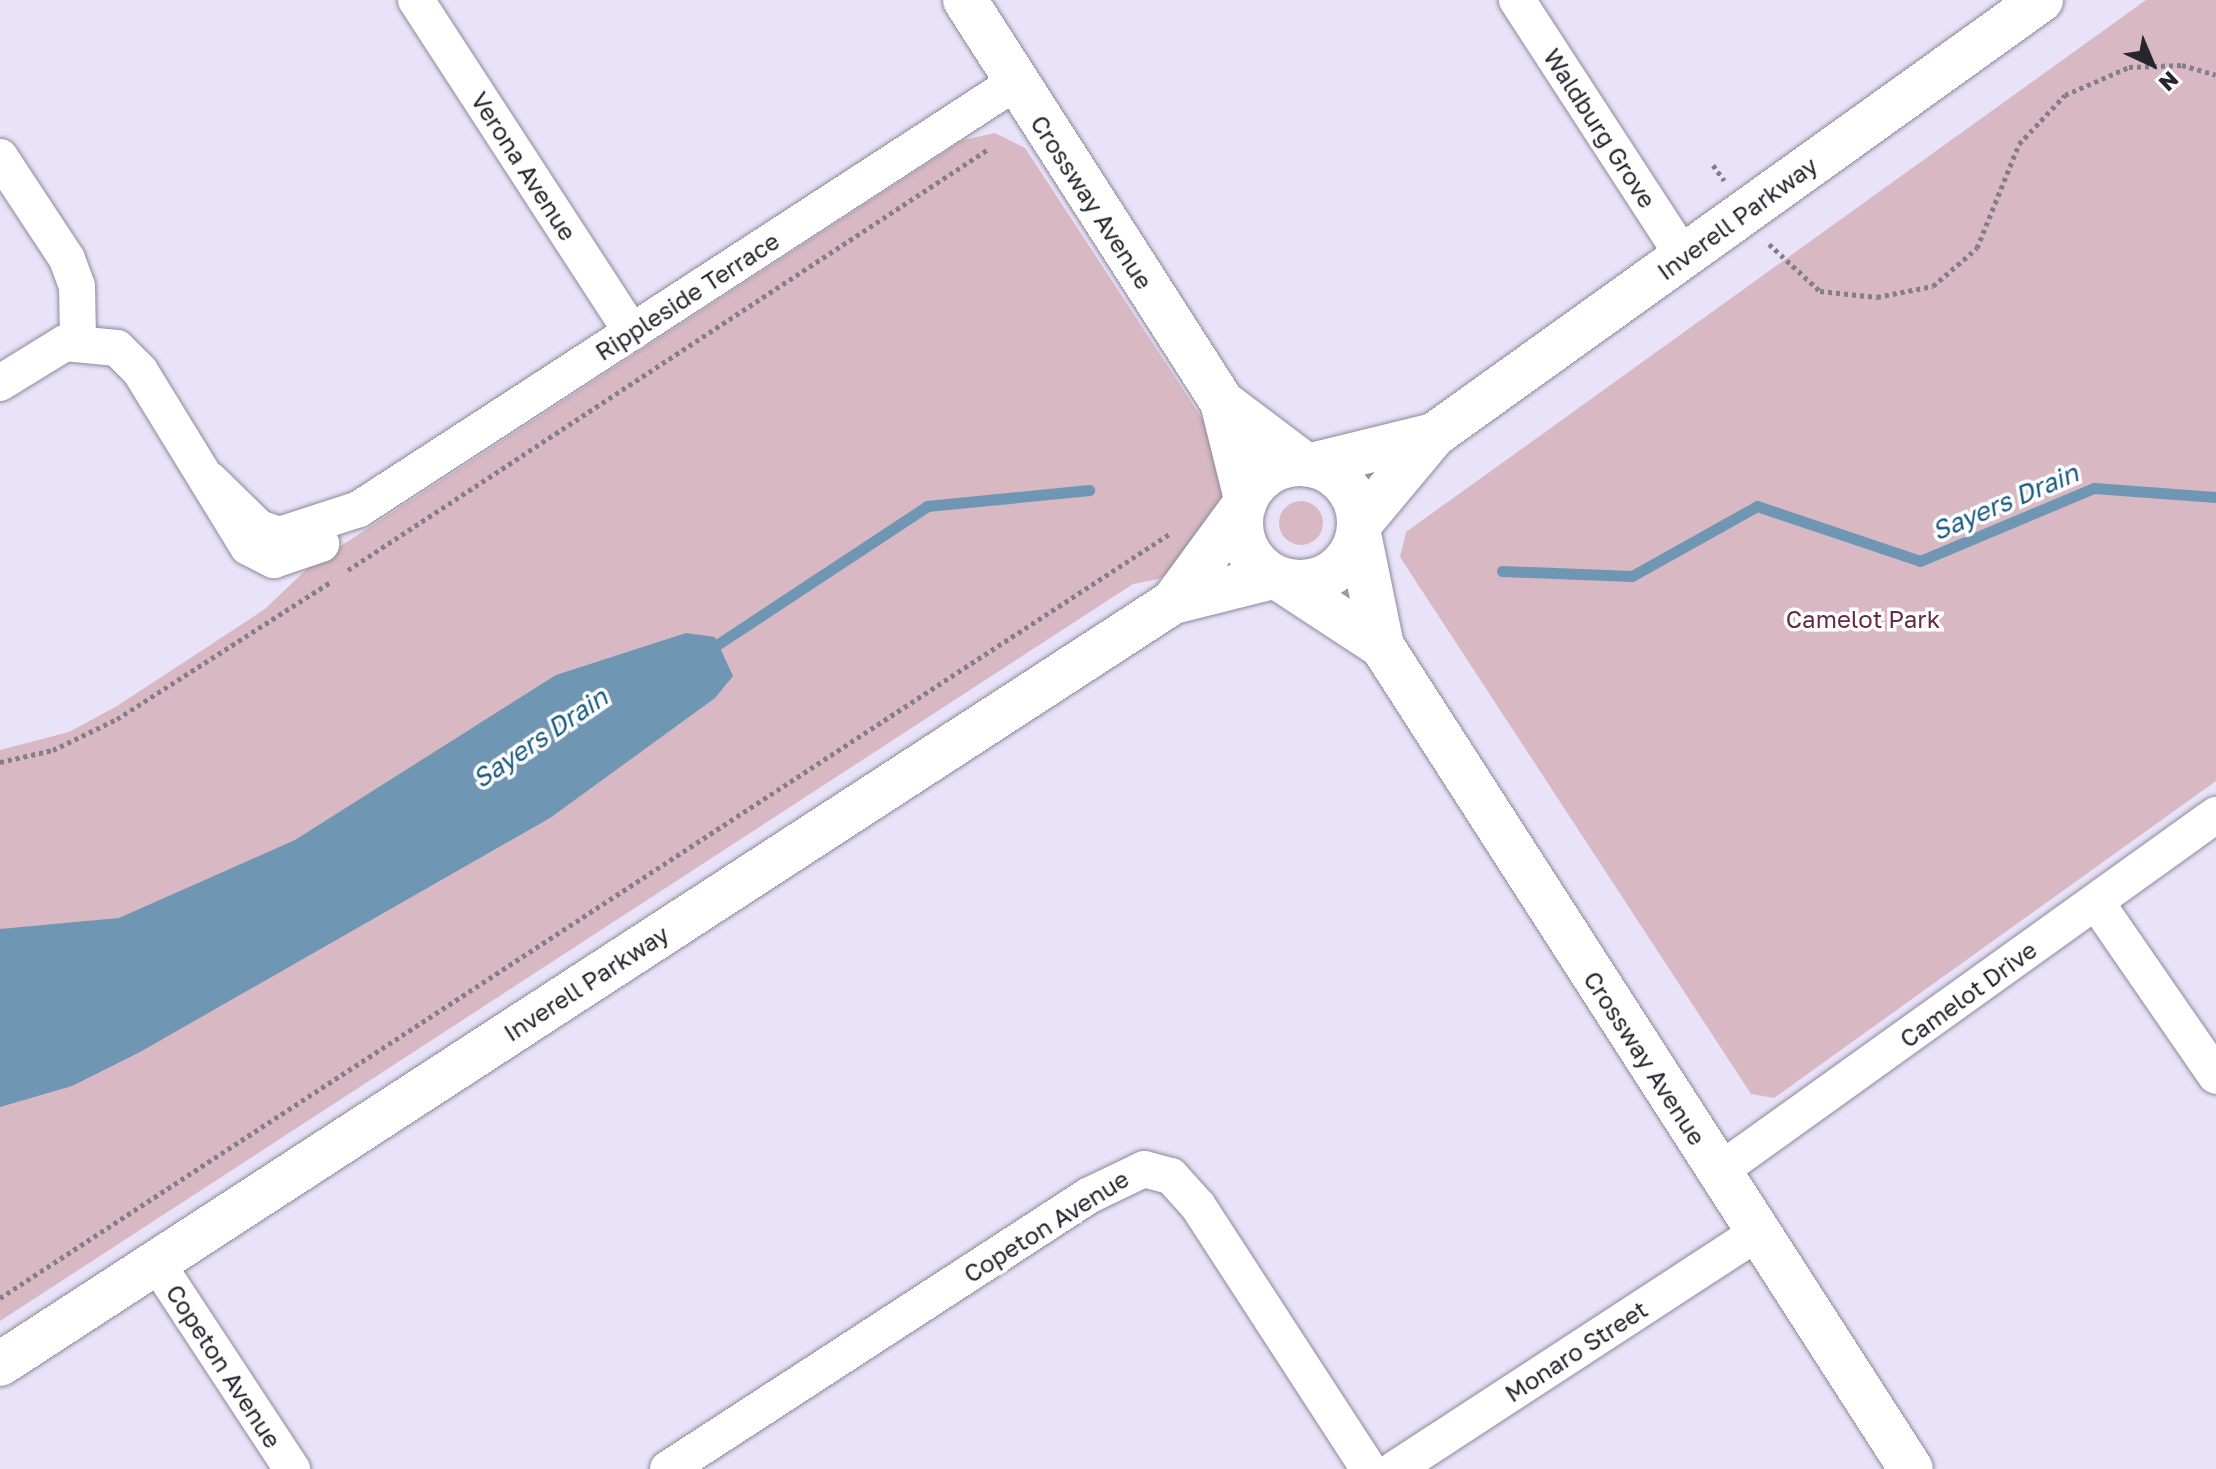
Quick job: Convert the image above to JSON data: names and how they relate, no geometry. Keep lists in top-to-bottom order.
{
  "streets": {
    "street": [
      "Waldburg Grove",
      "Verona Avenue",
      "Crossway Avenue",
      "Inverell Parkway",
      "Rippleside Terrace",
      "Camelot Drive",
      "Copeton Avenue",
      "Monaro Street"
    ]
  },
  "crossings": [
    ["Waldburg Grove", "Inverell Parkway"],
    ["Verona Avenue", "Rippleside Terrace"],
    ["Crossway Avenue", "Inverell Parkway"],
    ["Crossway Avenue", "Rippleside Terrace"],
    ["Crossway Avenue", "Camelot Drive"],
    ["Crossway Avenue", "Monaro Street"],
    ["Inverell Parkway", "Copeton Avenue"]
  ],
  "water": ["Sayers Drain"],
  "parks": ["Camelot Park"],
  "north": "bottom right"
}
